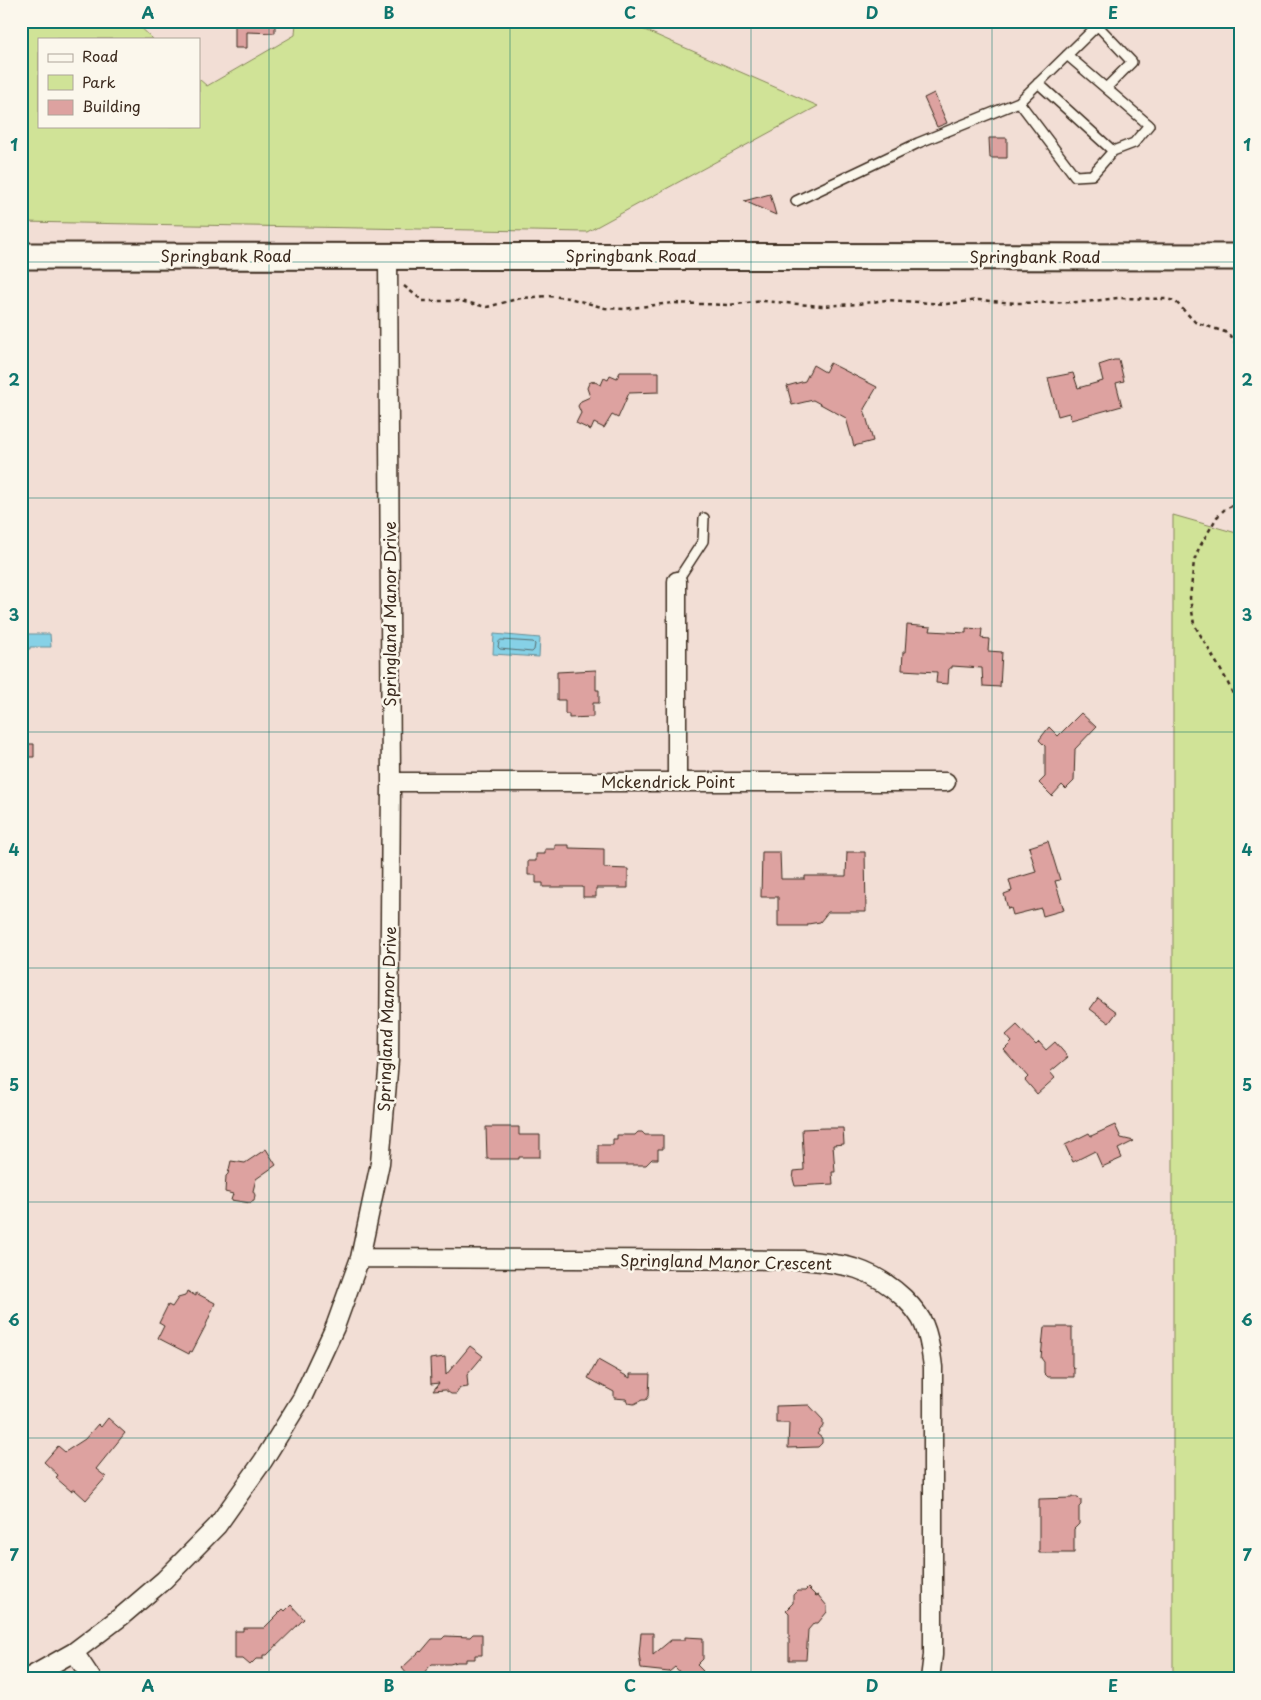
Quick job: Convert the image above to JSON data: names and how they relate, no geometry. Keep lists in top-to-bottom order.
{
  "streets": {
    "street": [
      "Springbank Road",
      "Springland Manor Drive",
      "Mckendrick Point",
      "Springland Manor Crescent"
    ]
  },
  "crossings": [
    ["Springbank Road", "Springland Manor Drive"],
    ["Springland Manor Drive", "Mckendrick Point"],
    ["Springland Manor Drive", "Springland Manor Crescent"]
  ],
  "legend": ["Road", "Park", "Building"],
  "grid": {
    "columns": [
      "A",
      "B",
      "C",
      "D",
      "E"
    ],
    "rows": [
      "1",
      "2",
      "3",
      "4",
      "5",
      "6",
      "7"
    ]
  }
}
